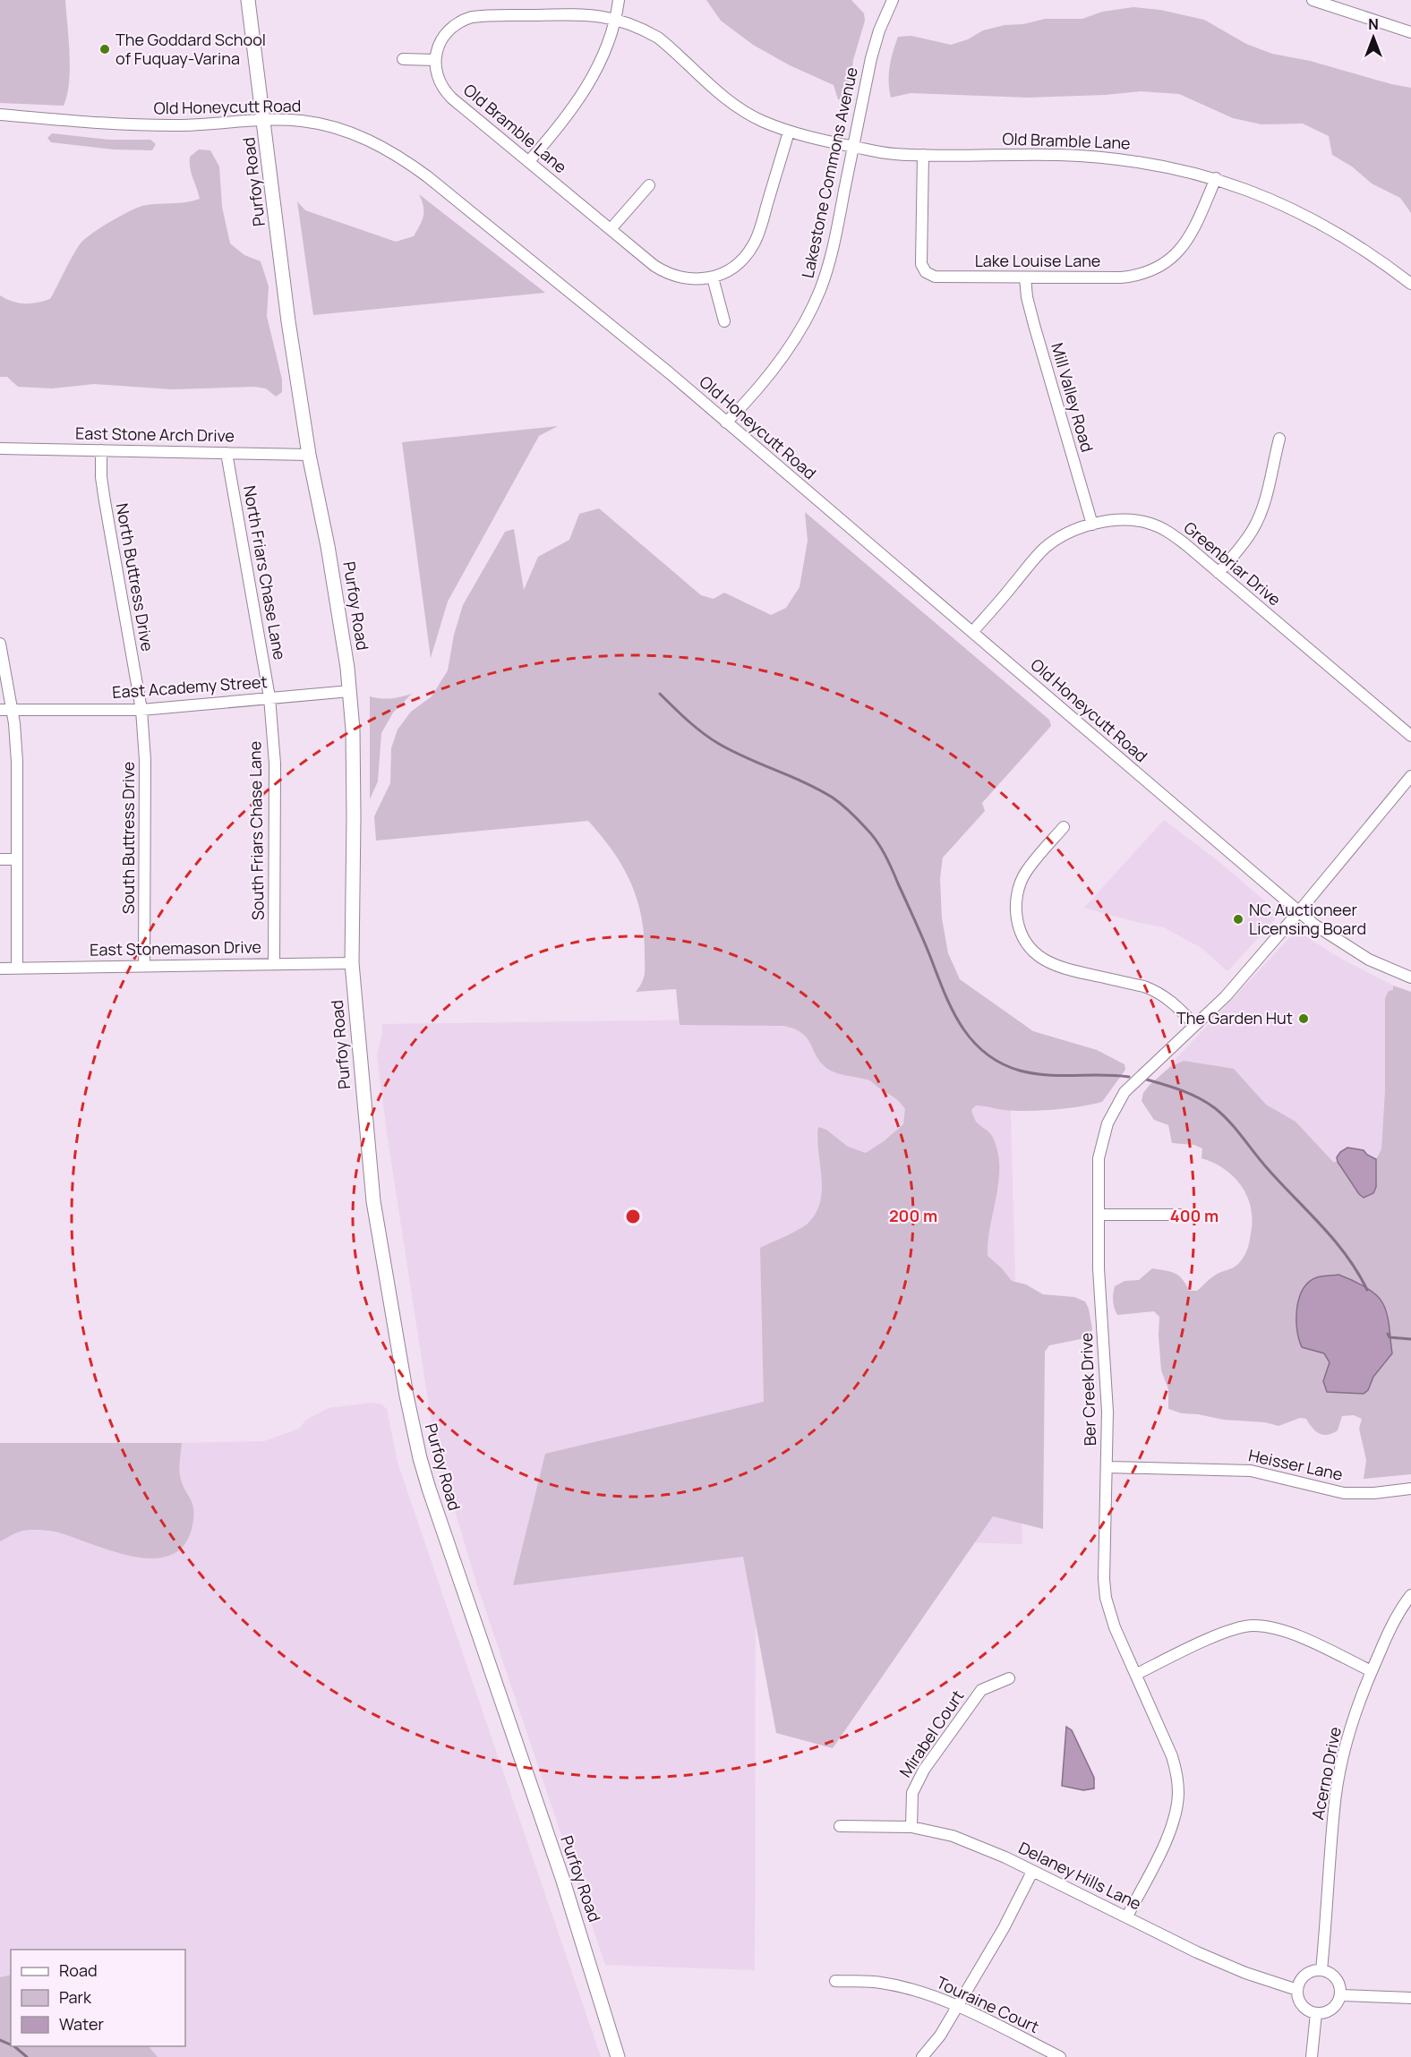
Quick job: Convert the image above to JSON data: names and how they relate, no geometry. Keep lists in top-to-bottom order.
{
  "streets": {
    "street": [
      "Old Honeycutt Road",
      "Old Bramble Lane",
      "Lakestone Commons Avenue",
      "Purfoy Road",
      "Lake Louise Lane",
      "Mill Valley Road",
      "East Stone Arch Drive",
      "Greenbriar Drive",
      "North Friars Chase Lane",
      "North Buttress Drive",
      "East Academy Street",
      "South Friars Chase Lane",
      "South Buttress Drive",
      "East Stonemason Drive",
      "Ber Creek Drive",
      "Heisser Lane",
      "Mirabel Court",
      "Acerno Drive",
      "Delaney Hills Lane",
      "Touraine Court"
    ]
  },
  "crossings": [
    ["Old Honeycutt Road", "Lakestone Commons Avenue"],
    ["Old Honeycutt Road", "Purfoy Road"],
    ["Old Honeycutt Road", "Greenbriar Drive"],
    ["Old Honeycutt Road", "Ber Creek Drive"],
    ["Old Bramble Lane", "Lakestone Commons Avenue"],
    ["Old Bramble Lane", "Lake Louise Lane"],
    ["Purfoy Road", "East Stone Arch Drive"],
    ["Purfoy Road", "East Academy Street"],
    ["Purfoy Road", "East Stonemason Drive"],
    ["Lake Louise Lane", "Mill Valley Road"],
    ["Mill Valley Road", "Greenbriar Drive"],
    ["East Stone Arch Drive", "North Friars Chase Lane"],
    ["East Stone Arch Drive", "North Buttress Drive"],
    ["North Friars Chase Lane", "East Academy Street"],
    ["North Friars Chase Lane", "South Friars Chase Lane"],
    ["North Buttress Drive", "East Academy Street"],
    ["North Buttress Drive", "South Buttress Drive"],
    ["East Academy Street", "South Friars Chase Lane"],
    ["East Academy Street", "South Buttress Drive"],
    ["South Friars Chase Lane", "East Stonemason Drive"],
    ["South Buttress Drive", "East Stonemason Drive"],
    ["Ber Creek Drive", "Heisser Lane"],
    ["Ber Creek Drive", "Delaney Hills Lane"],
    ["Mirabel Court", "Delaney Hills Lane"],
    ["Acerno Drive", "Delaney Hills Lane"]
  ],
  "places": ["The Goddard School of Fuquay-Varina", "NC Auctioneer Licensing Board", "The Garden Hut"],
  "legend": ["Road", "Park", "Water"],
  "north": "top",
  "rings": ["200 m", "400 m"]
}
